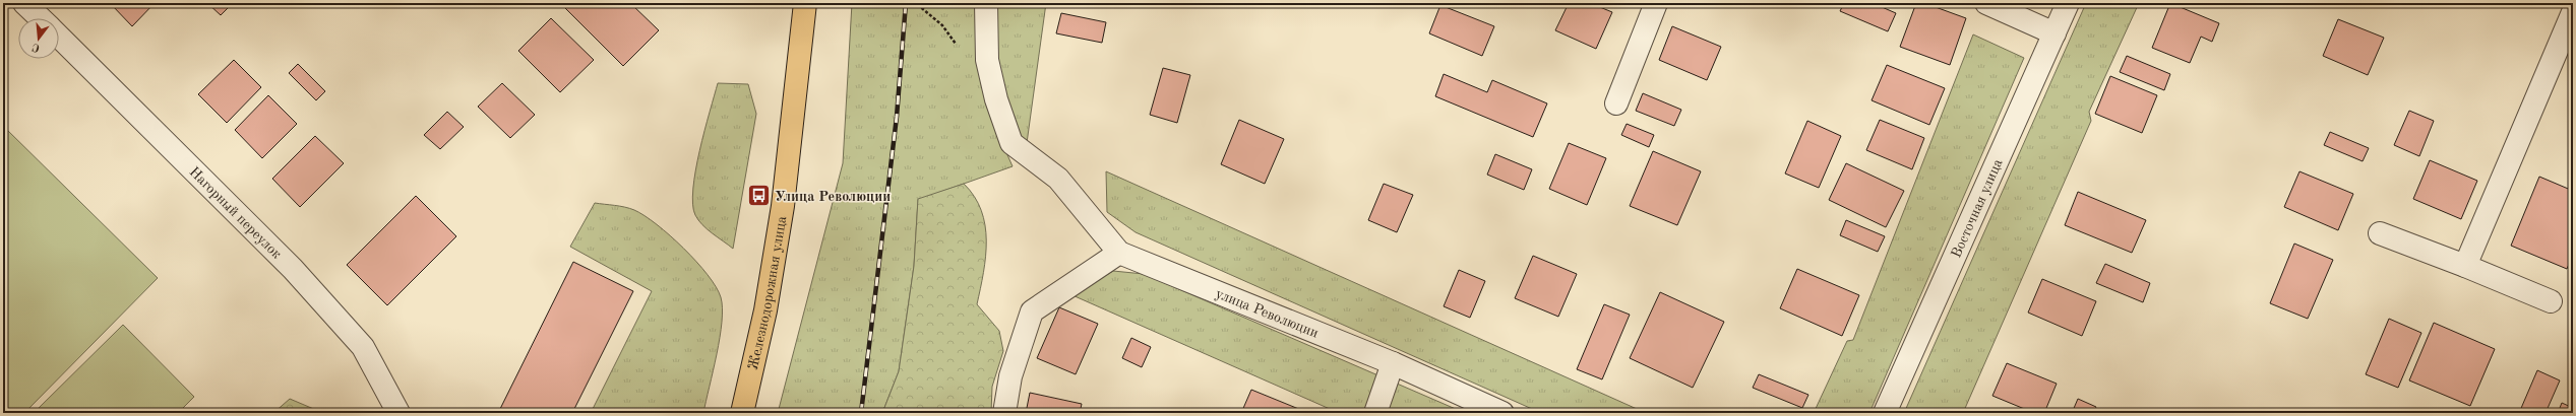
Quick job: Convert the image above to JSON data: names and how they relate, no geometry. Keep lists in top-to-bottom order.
{
  "streets": {
    "main road": ["Железнодорожная улица"],
    "street": ["Восточная улица", "Нагорный переулок", "улица Революции"]
  },
  "places": {
    "bus stop": ["Улица Революции"]
  },
  "north": "bottom"
}
